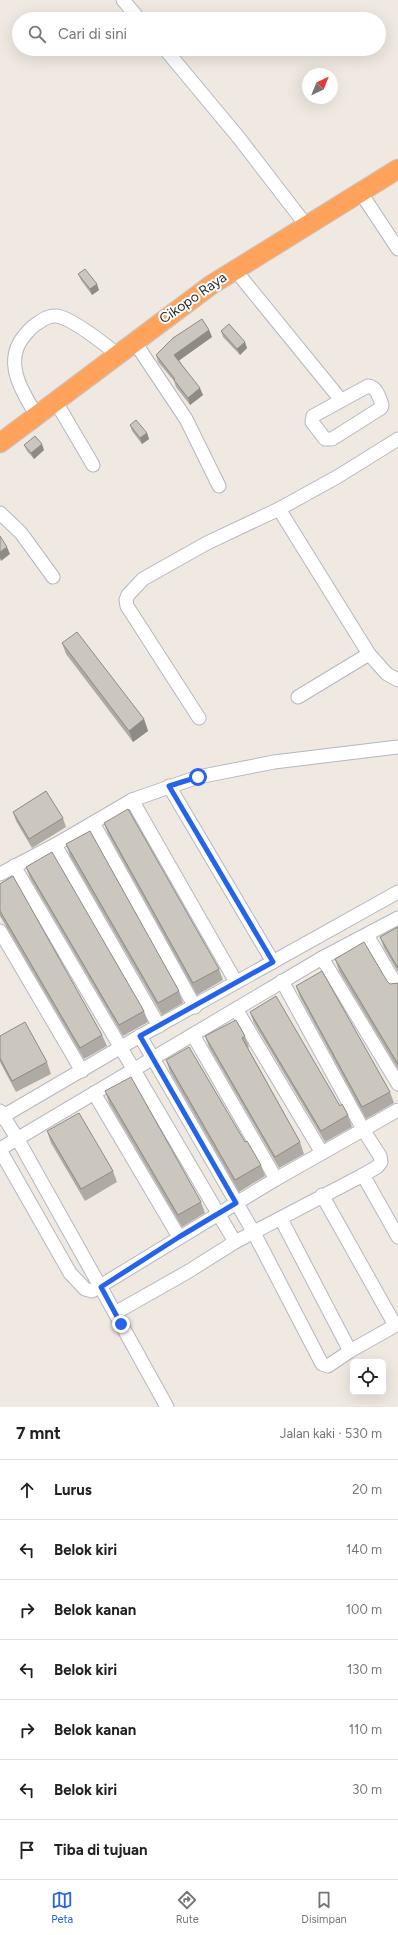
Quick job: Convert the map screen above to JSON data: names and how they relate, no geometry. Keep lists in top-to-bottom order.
{
  "streets": {
    "highway": ["Cikopo Raya"]
  },
  "north": "top right",
  "page": {
    "search": "Cari di sini",
    "heading": ["7 mnt", "Jalan kaki · 530 m"],
    "list": [
      ["Lurus", "20 m"],
      ["Belok kiri", "140 m"],
      ["Belok kanan", "100 m"],
      ["Belok kiri", "130 m"],
      ["Belok kanan", "110 m"],
      ["Belok kiri", "30 m"],
      "Tiba di tujuan"
    ],
    "nav": ["Peta", "Rute", "Disimpan"]
  }
}
